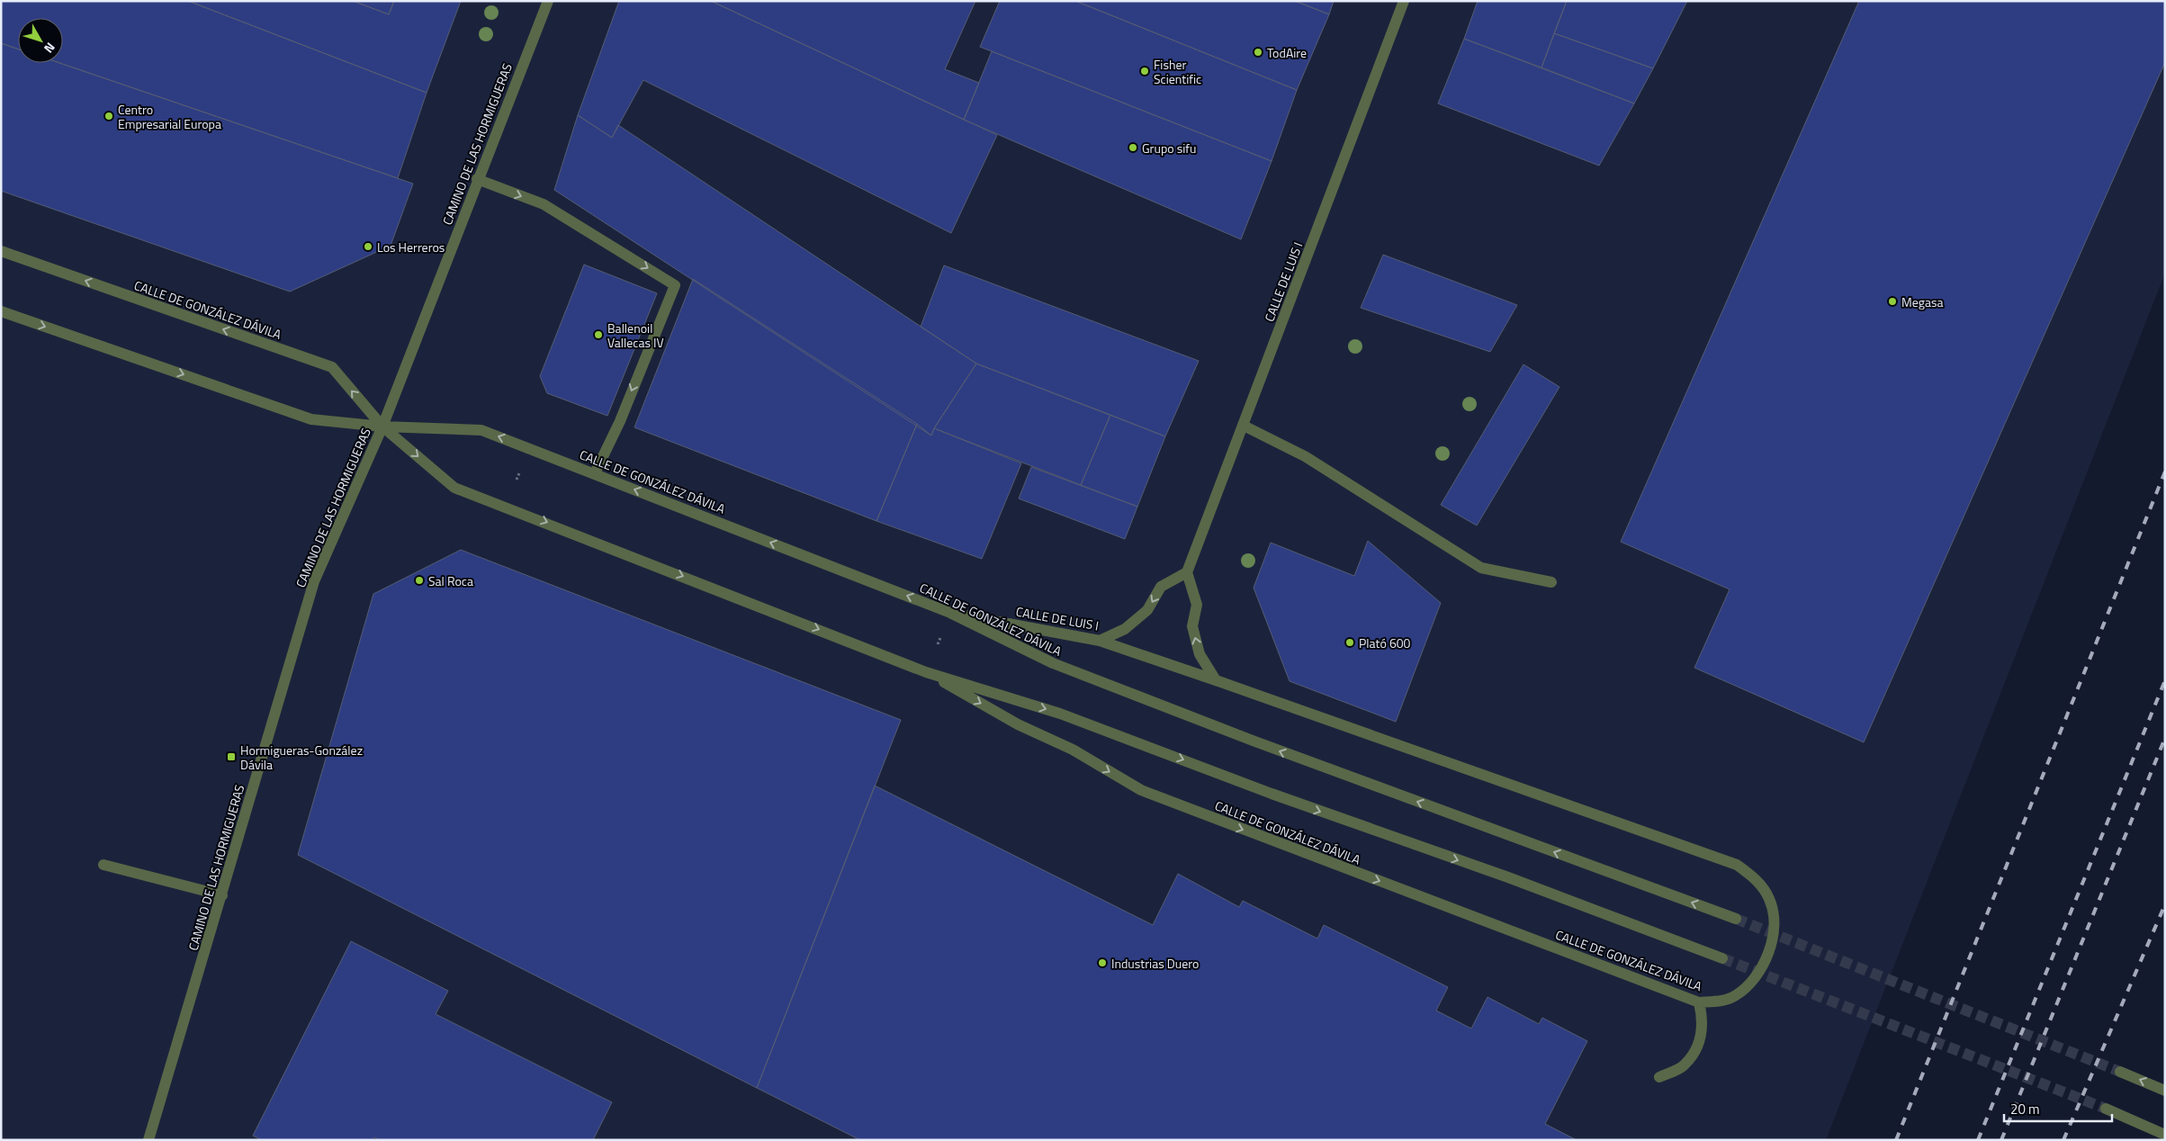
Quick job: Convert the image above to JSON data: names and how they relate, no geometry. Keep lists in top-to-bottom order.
{
  "streets": {
    "street": ["CAMINO DE LAS HORMIGUERAS", "CALLE DE LUIS I", "CALLE DE GONZÁLEZ DÁVILA"]
  },
  "crossings": [
    ["CAMINO DE LAS HORMIGUERAS", "CALLE DE GONZÁLEZ DÁVILA"],
    ["CALLE DE LUIS I", "CALLE DE GONZÁLEZ DÁVILA"]
  ],
  "places": {
    "other": [
      "TodAire",
      "Fisher Scientific",
      "Centro Empresarial Europa",
      "Grupo sifu",
      "Los Herreros",
      "Megasa",
      "Ballenoil Vallecas IV",
      "Sal Roca",
      "Plató 600",
      "Industrias Duero"
    ],
    "transit": ["Hormigueras-González Dávila"]
  },
  "scale_bar": "20 m",
  "north": "bottom right"
}
